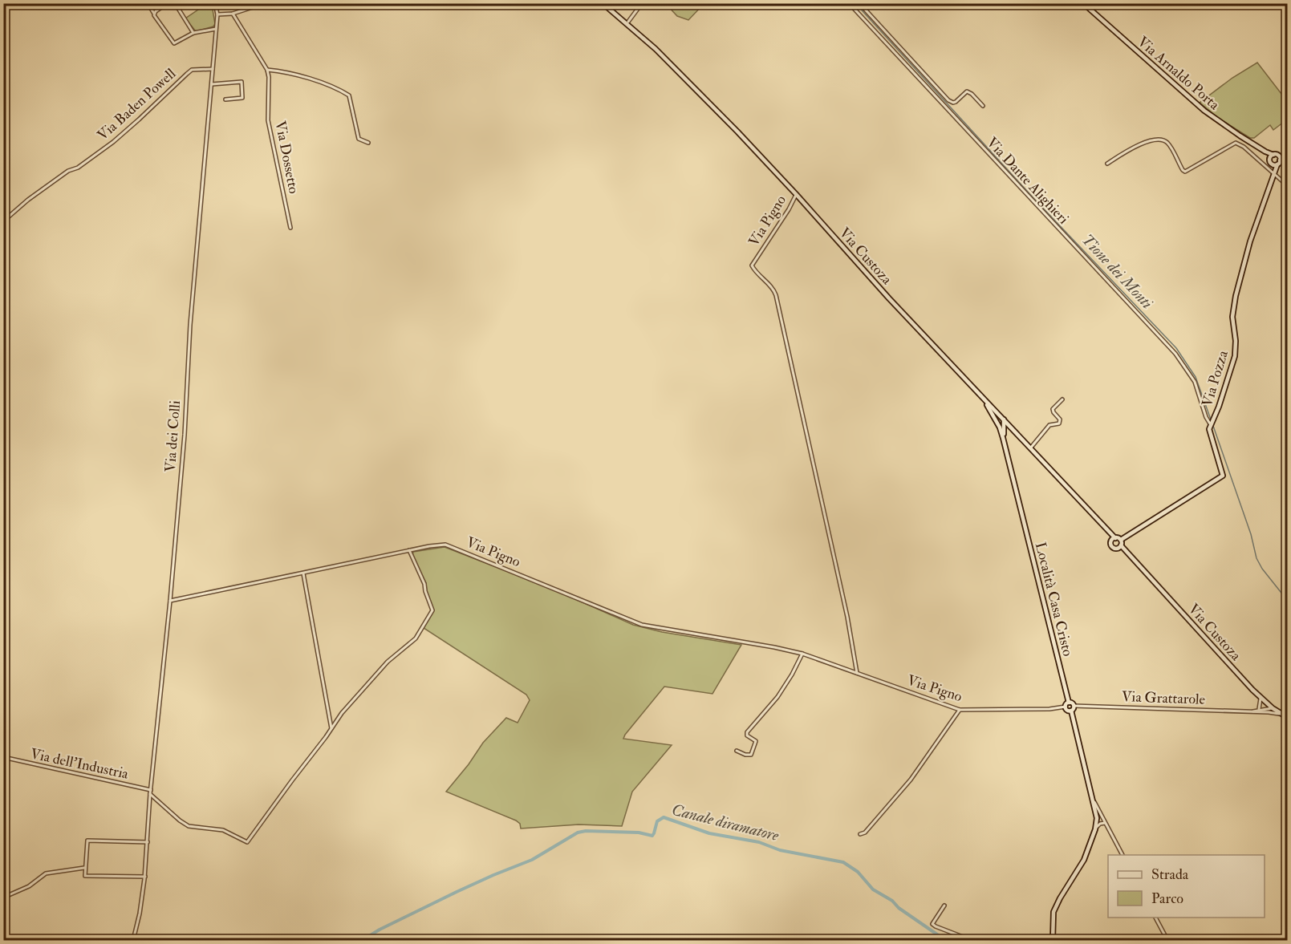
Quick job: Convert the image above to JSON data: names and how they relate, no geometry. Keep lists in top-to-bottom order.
{
  "streets": {
    "street": [
      "Via Arnaldo Porta",
      "Via Baden Powell",
      "Via Dossetto",
      "Via Dante Alighieri",
      "Via Pigno",
      "Via Custoza",
      "Via Pozza",
      "Via dei Colli",
      "Località Casa Cristo",
      "Via Grattarole",
      "Via dell'Industria"
    ]
  },
  "crossings": [
    ["Via Baden Powell", "Via dei Colli"],
    ["Via Dante Alighieri", "Via Pozza"],
    ["Via Pigno", "Via Custoza"],
    ["Via Pigno", "Via dei Colli"],
    ["Via Custoza", "Via Pozza"],
    ["Via Custoza", "Località Casa Cristo"],
    ["Via Custoza", "Via Grattarole"],
    ["Via dei Colli", "Via dell'Industria"]
  ],
  "water": ["Tione dei Monti", "Canale diramatore"],
  "legend": ["Strada", "Parco"]
}
